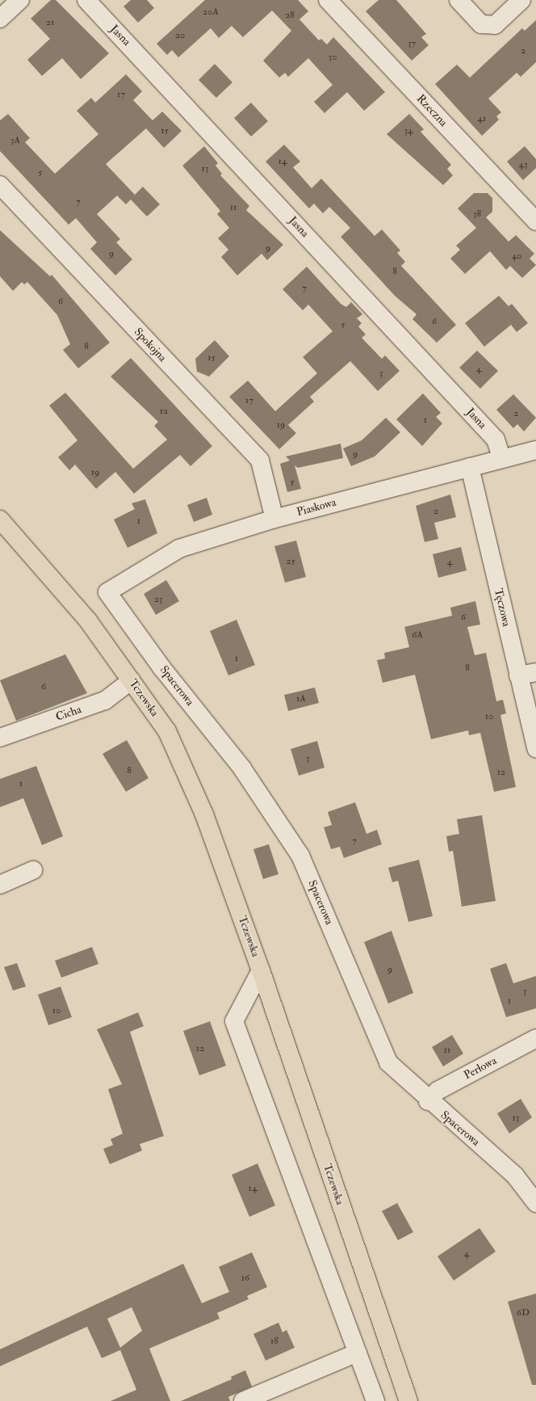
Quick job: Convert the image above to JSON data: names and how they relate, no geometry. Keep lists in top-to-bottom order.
{
  "streets": {
    "main road": ["Tczewska"],
    "street": [
      "Jasna",
      "Rzeczna",
      "Spokojna",
      "Piaskowa",
      "Tęczowa",
      "Spacerowa",
      "Cicha",
      "Perłowa"
    ]
  },
  "crossings": [
    ["Jasna", "Piaskowa"],
    ["Spokojna", "Piaskowa"],
    ["Piaskowa", "Tęczowa"],
    ["Piaskowa", "Spacerowa"],
    ["Spacerowa", "Perłowa"],
    ["Tczewska", "Cicha"]
  ],
  "house_numbers": [
    "20A",
    "28",
    "21",
    "20",
    "37",
    "2",
    "30",
    "17",
    "41",
    "15",
    "34",
    "3A",
    "14",
    "43",
    "13",
    "5",
    "7",
    "11",
    "38",
    "9",
    "9",
    "40",
    "8",
    "7",
    "6",
    "6",
    "5",
    "8",
    "15",
    "4",
    "3",
    "17",
    "12",
    "2",
    "1",
    "19",
    "9",
    "19",
    "5",
    "2",
    "1",
    "25",
    "4",
    "23",
    "6",
    "6A",
    "1",
    "8",
    "6",
    "1A",
    "10",
    "3",
    "8",
    "12",
    "1",
    "7",
    "9",
    "3",
    "1",
    "10",
    "12",
    "11",
    "13",
    "14",
    "4",
    "16",
    "6D",
    "18"
  ]
}
